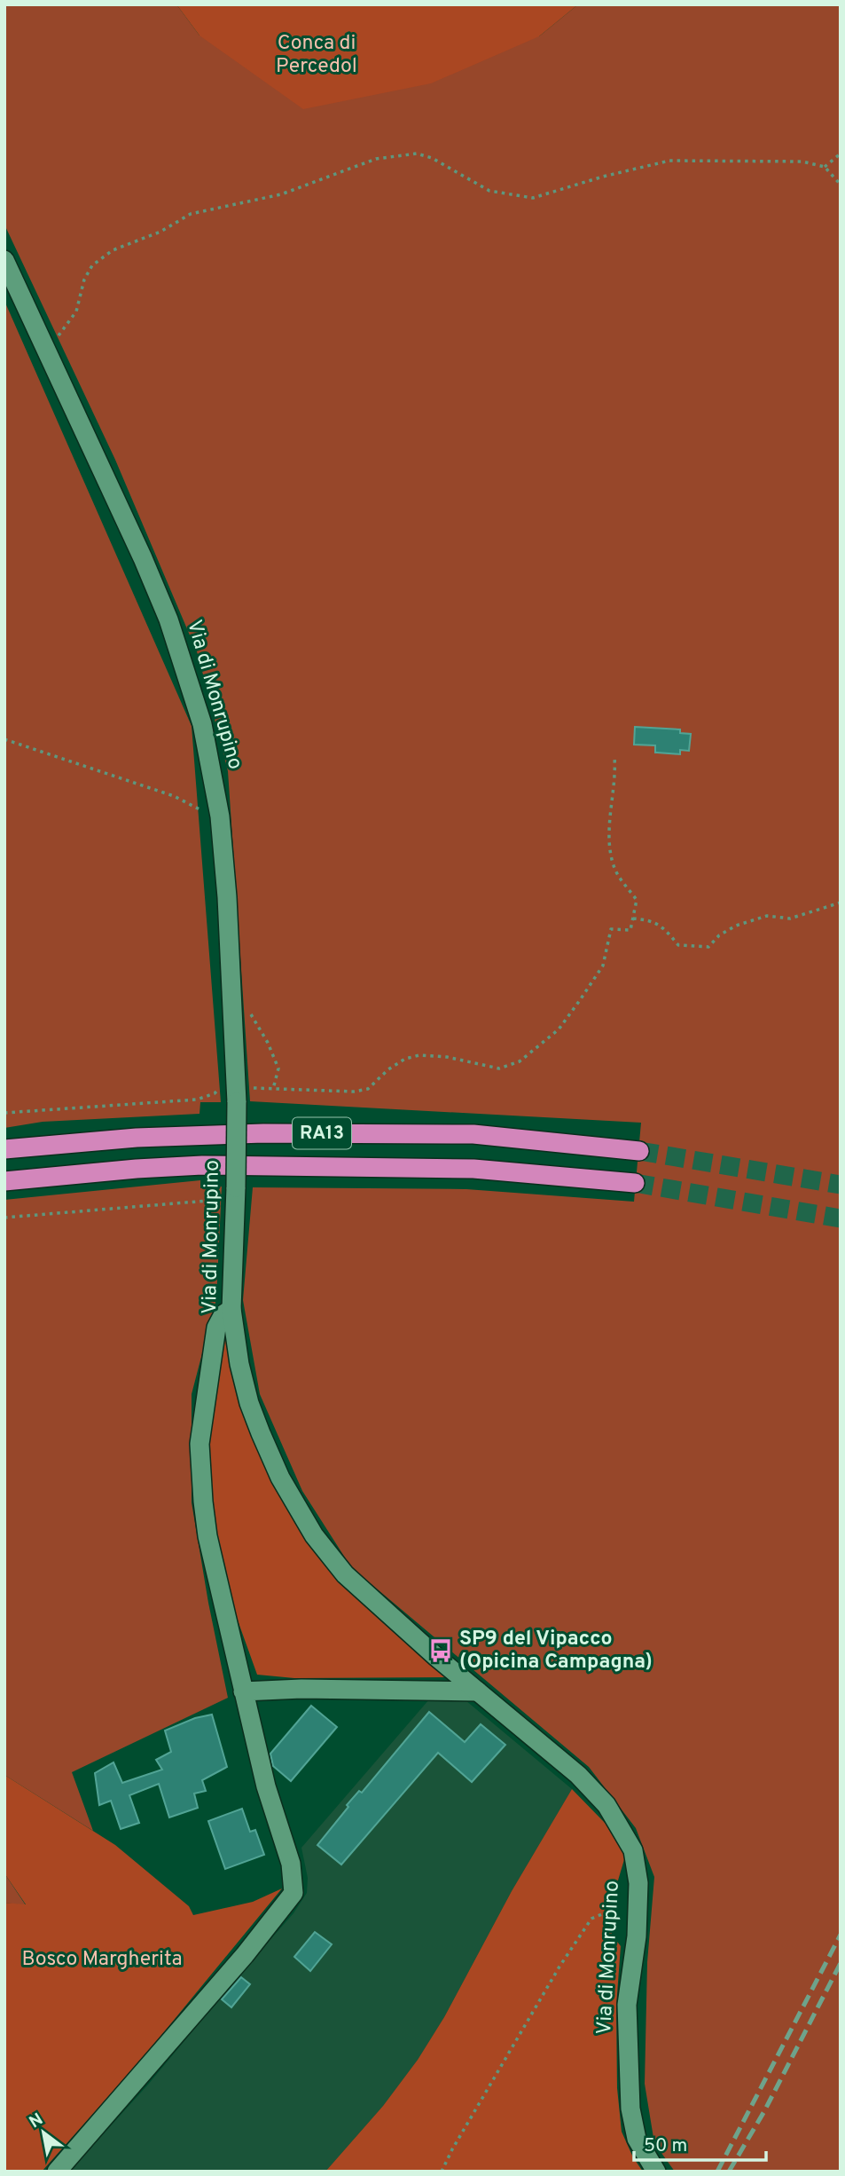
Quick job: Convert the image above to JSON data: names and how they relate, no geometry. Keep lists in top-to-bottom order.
{
  "streets": {
    "highway": ["RA13"],
    "main road": ["Via di Monrupino"]
  },
  "parks": ["Conca di Percedol", "Bosco Margherita"],
  "places": {
    "bus stop": ["SP9 del Vipacco (Opicina Campagna)"]
  },
  "scale_bar": "50 m",
  "north": "top left"
}
